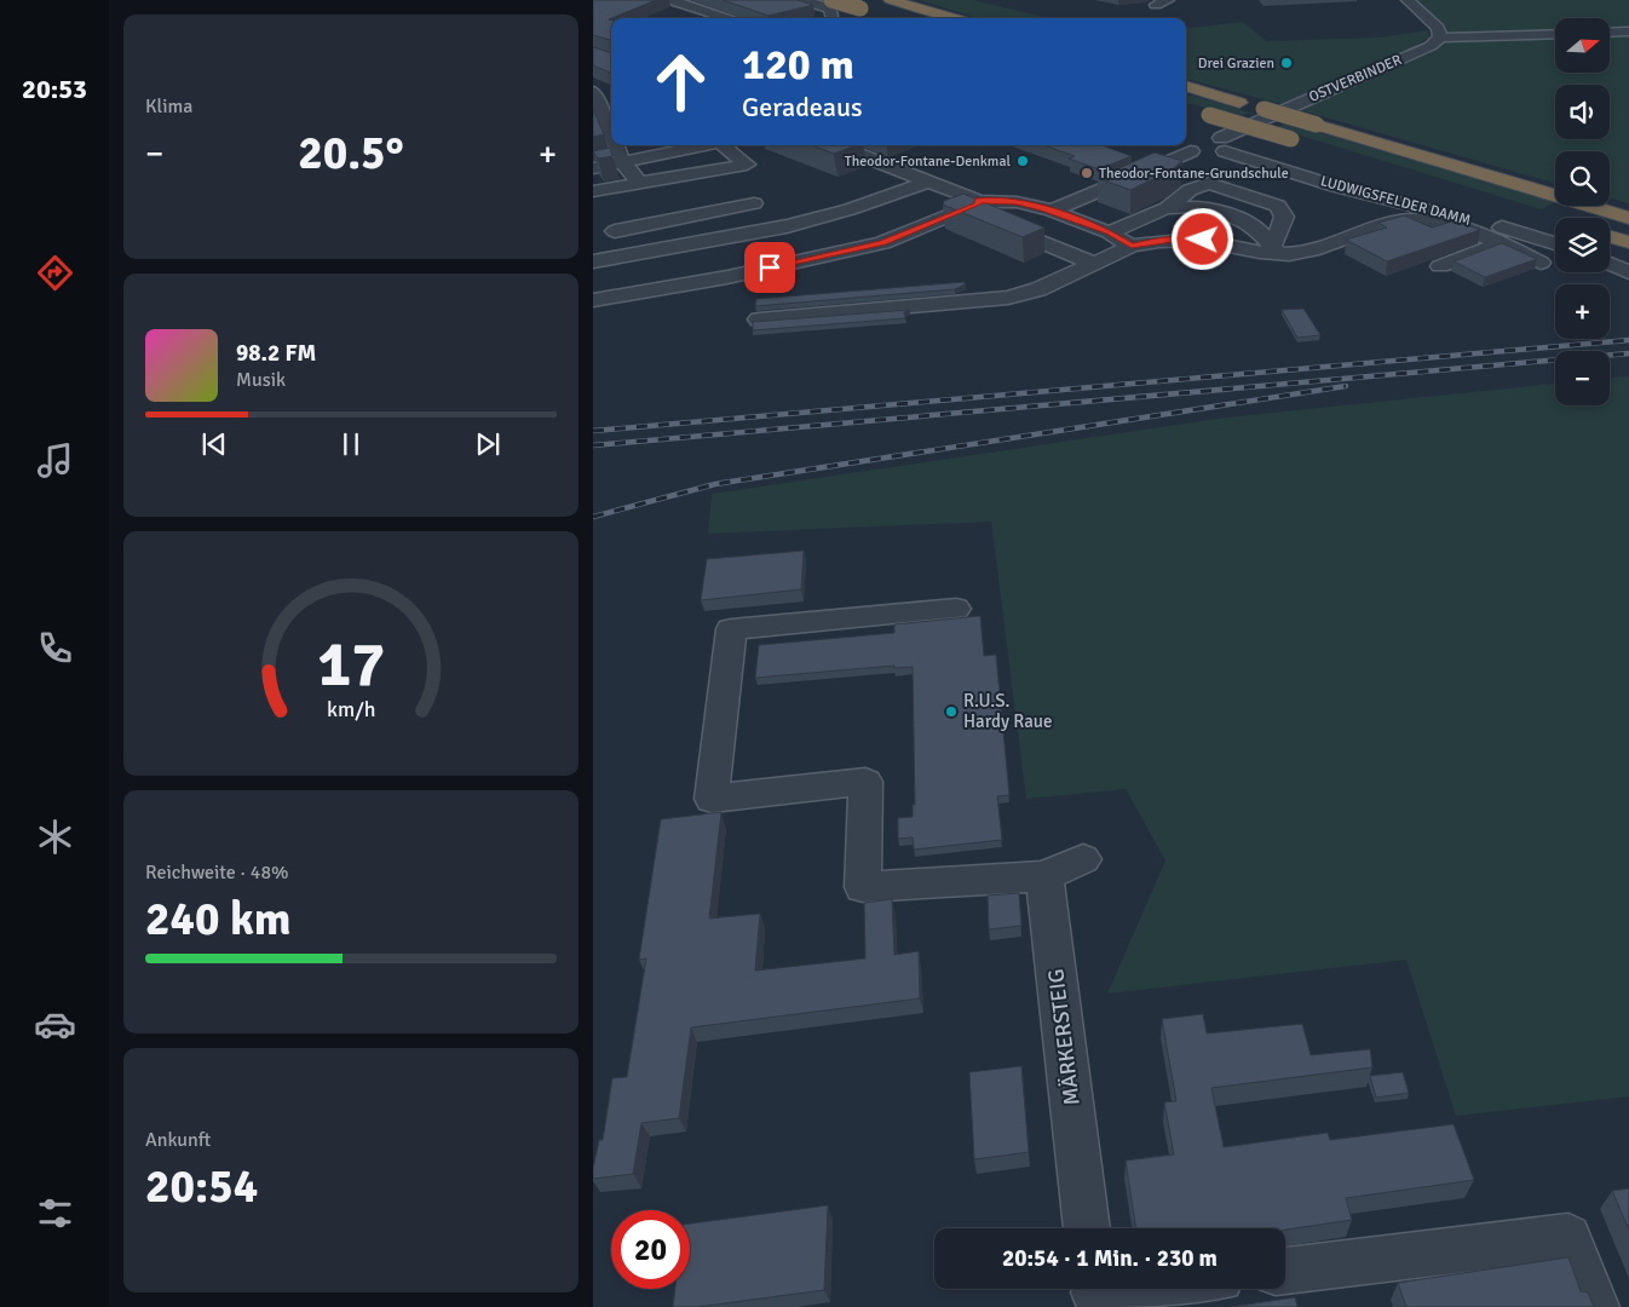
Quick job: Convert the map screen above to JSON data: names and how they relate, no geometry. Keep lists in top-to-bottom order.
{
  "streets": {
    "street": ["OSTVERBINDER", "LUDWIGSFELDER DAMM", "MÄRKERSTEIG"]
  },
  "crossings": [
    ["OSTVERBINDER", "LUDWIGSFELDER DAMM"]
  ],
  "places": [
    "Drei Grazien",
    "Theodor-Fontane-Denkmal",
    "Theodor-Fontane-Grundschule",
    "R.U.S. Hardy Raue"
  ],
  "north": "right",
  "page": {
    "tabs": "20:53",
    "tile": [
      "Klima",
      ["Reichweite · 48%", "240 km"],
      ["Ankunft", "20:54"]
    ],
    "map_buttons": ["+", "−"],
    "turn": ["120 m", "Geradeaus"],
    "heat": ["−", "20.5°", "+"],
    "song": ["98.2 FM", "Musik"],
    "limit": "20",
    "trip": "20:54 · 1 Min. · 230 m",
    "gauge": ["17", "km/h"]
  }
}
